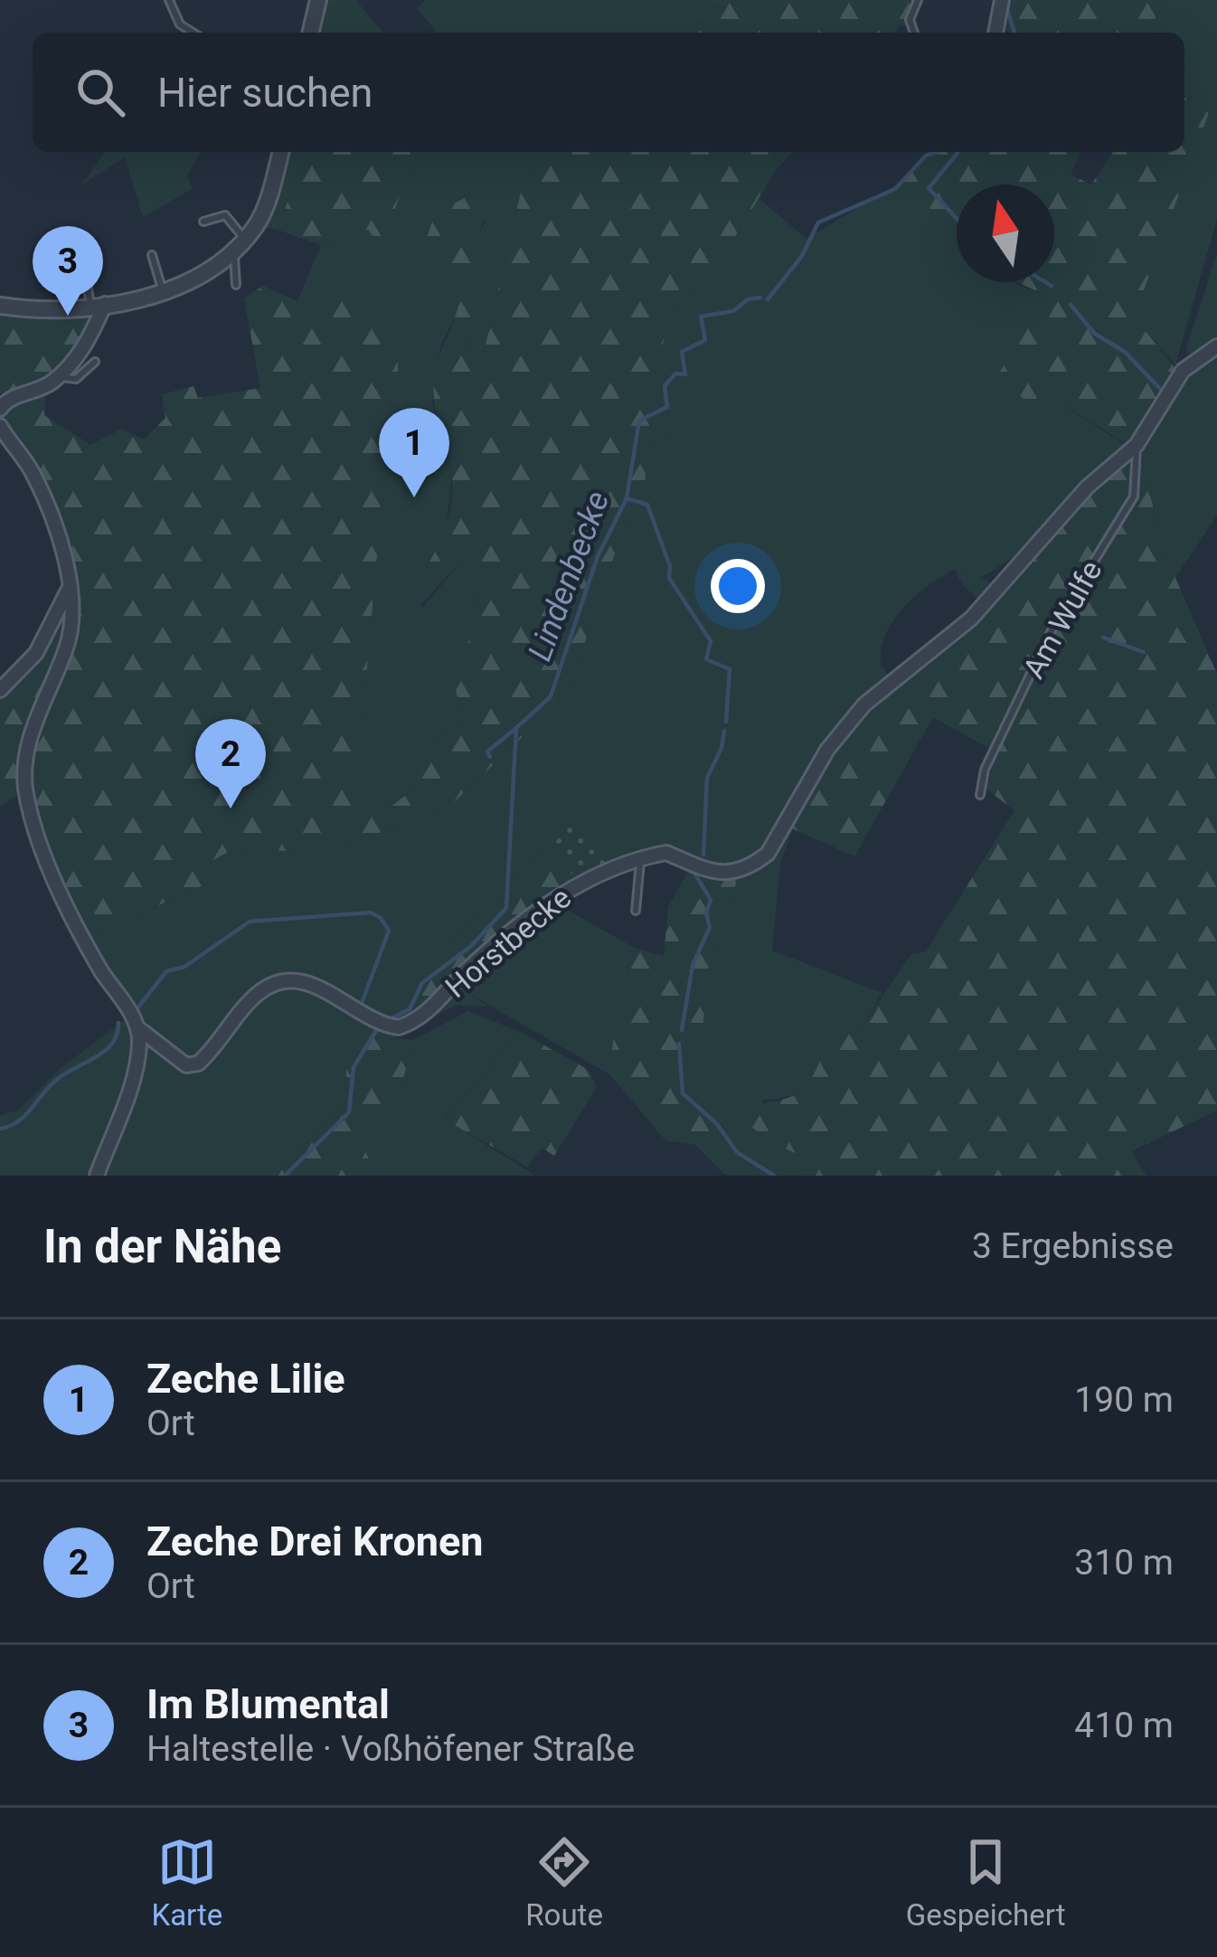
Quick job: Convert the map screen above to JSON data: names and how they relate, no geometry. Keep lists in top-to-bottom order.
{
  "streets": {
    "street": ["Horstbecke"],
    "lane": ["Am Wulfe"]
  },
  "crossings": [
    ["Am Wulfe", "Horstbecke"]
  ],
  "water": ["Lindenbecke"],
  "north": "top",
  "page": {
    "search": "Hier suchen",
    "pins": ["3", "1", "2"],
    "heading": ["In der Nähe", "3 Ergebnisse"],
    "list": [
      {
        "mark": "1",
        "name": "Zeche Lilie",
        "note": "Ort",
        "value": "190 m"
      },
      {
        "mark": "2",
        "name": "Zeche Drei Kronen",
        "note": "Ort",
        "value": "310 m"
      },
      {
        "mark": "3",
        "name": "Im Blumental",
        "note": "Haltestelle · Voßhöfener Straße",
        "value": "410 m"
      }
    ],
    "nav": ["Karte", "Route", "Gespeichert"]
  }
}
